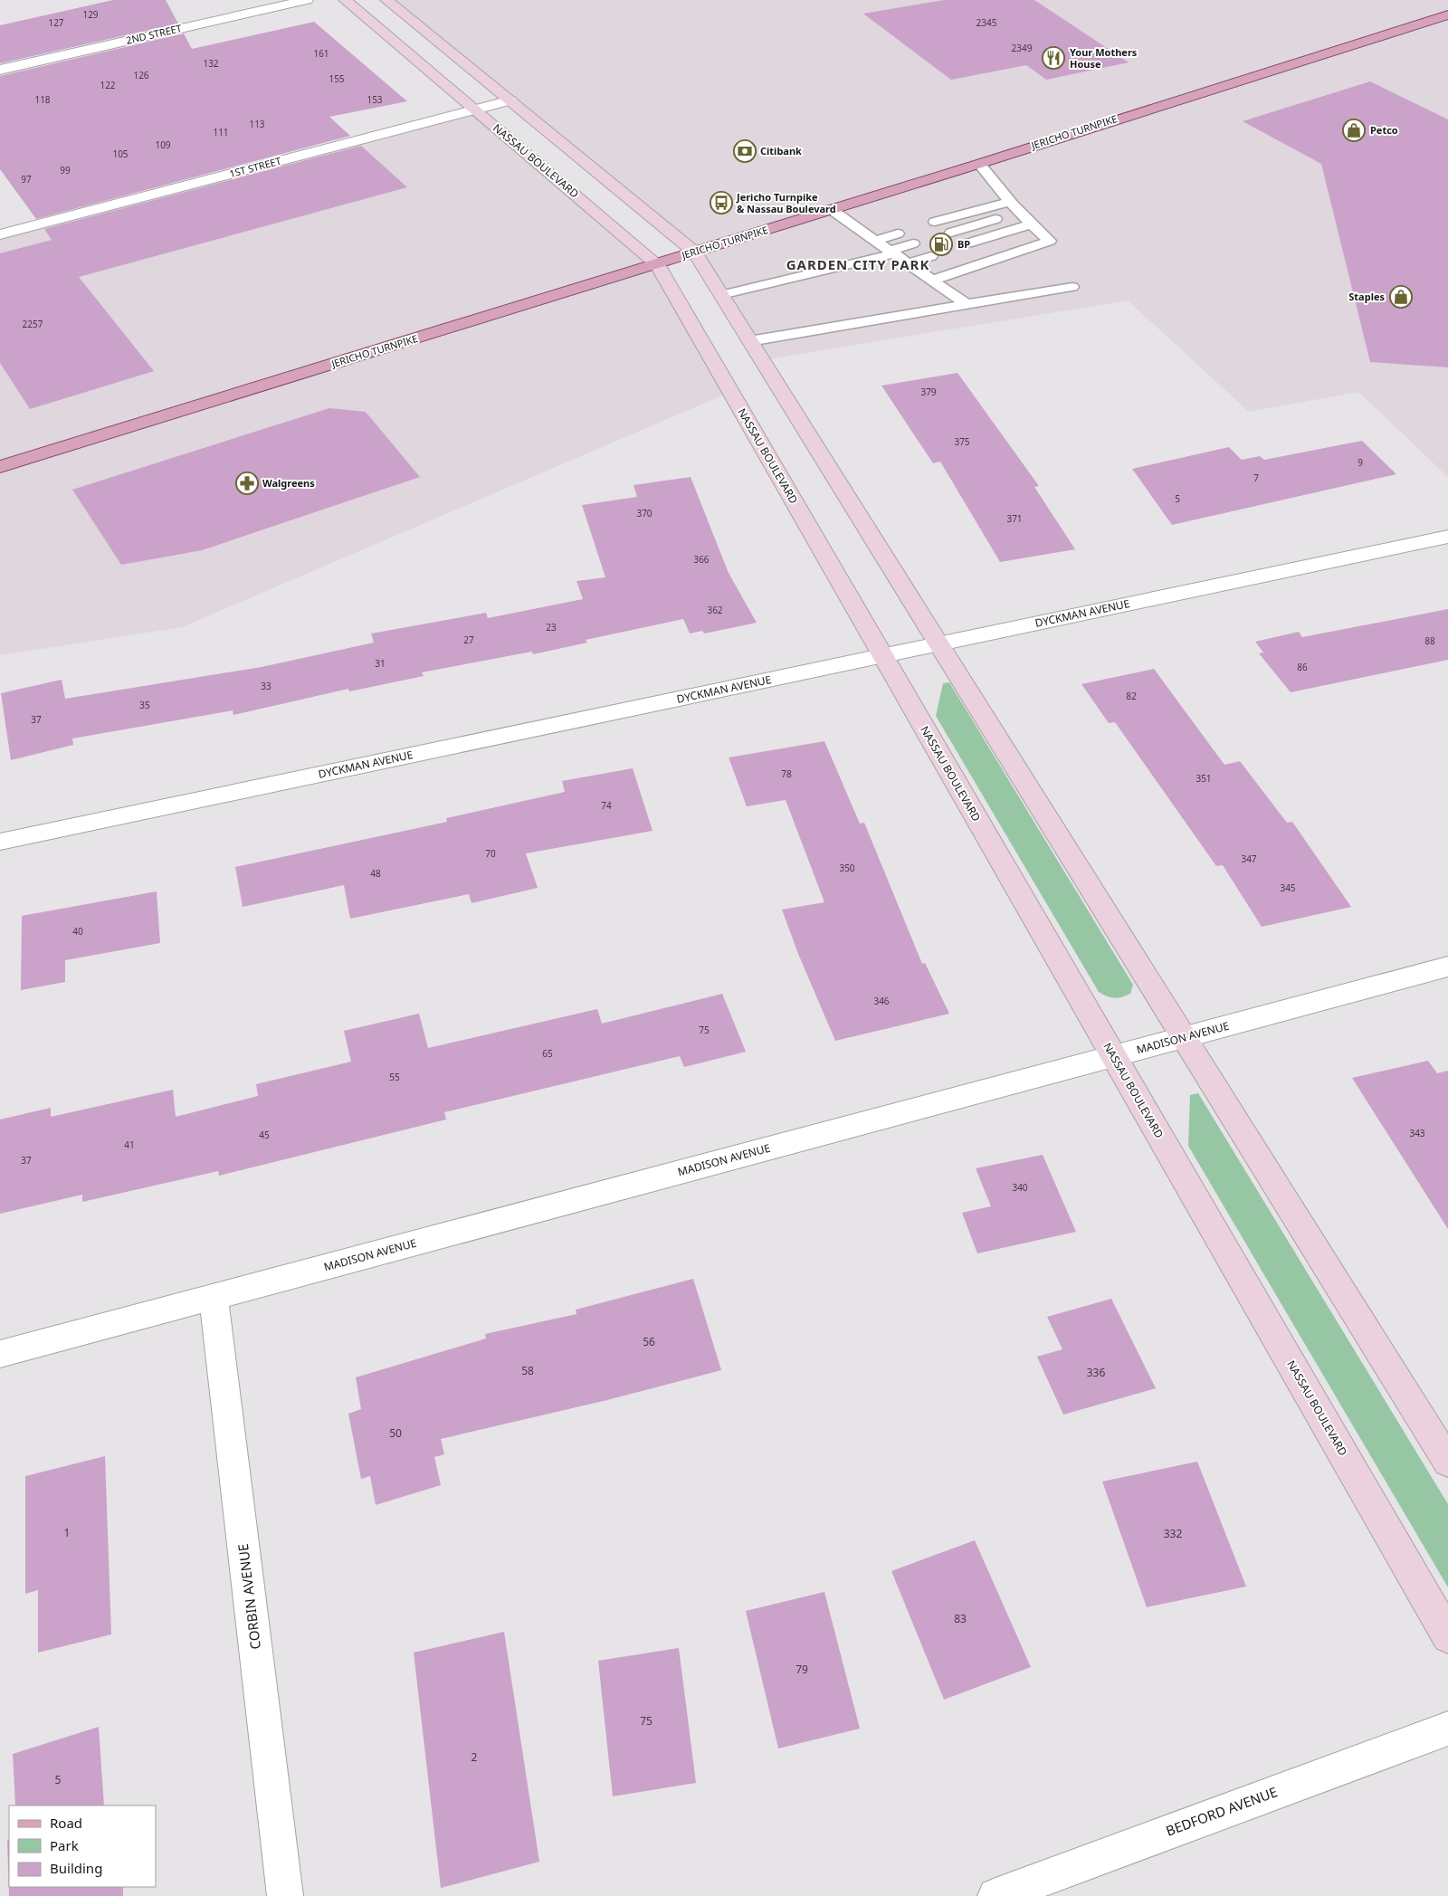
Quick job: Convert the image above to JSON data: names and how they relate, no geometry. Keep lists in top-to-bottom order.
{
  "streets": {
    "main road": ["JERICHO TURNPIKE", "NASSAU BOULEVARD"],
    "street": [
      "2ND STREET",
      "1ST STREET",
      "DYCKMAN AVENUE",
      "MADISON AVENUE",
      "CORBIN AVENUE",
      "BEDFORD AVENUE"
    ]
  },
  "crossings": [
    ["JERICHO TURNPIKE", "NASSAU BOULEVARD"],
    ["NASSAU BOULEVARD", "1ST STREET"],
    ["NASSAU BOULEVARD", "DYCKMAN AVENUE"],
    ["NASSAU BOULEVARD", "MADISON AVENUE"],
    ["MADISON AVENUE", "CORBIN AVENUE"]
  ],
  "districts": ["GARDEN CITY PARK"],
  "places": {
    "restaurant": ["Your Mothers House"],
    "shop": ["Petco", "Staples"],
    "bank": ["Citibank"],
    "bus stop": ["Jericho Turnpike & Nassau Boulevard"],
    "fuel station": ["BP"],
    "pharmacy": ["Walgreens"]
  },
  "house_numbers": [
    "129",
    "127",
    "2345",
    "2349",
    "161",
    "132",
    "126",
    "155",
    "122",
    "118",
    "153",
    "113",
    "111",
    "109",
    "105",
    "99",
    "97",
    "2257",
    "379",
    "375",
    "9",
    "7",
    "5",
    "370",
    "371",
    "366",
    "362",
    "23",
    "27",
    "88",
    "31",
    "86",
    "33",
    "82",
    "35",
    "37",
    "78",
    "351",
    "74",
    "70",
    "347",
    "350",
    "48",
    "345",
    "40",
    "346",
    "75",
    "65",
    "55",
    "343",
    "45",
    "41",
    "37",
    "340",
    "56",
    "58",
    "336",
    "50",
    "1",
    "332",
    "83",
    "79",
    "75",
    "2",
    "5"
  ],
  "legend": ["Road", "Park", "Building"]
}
